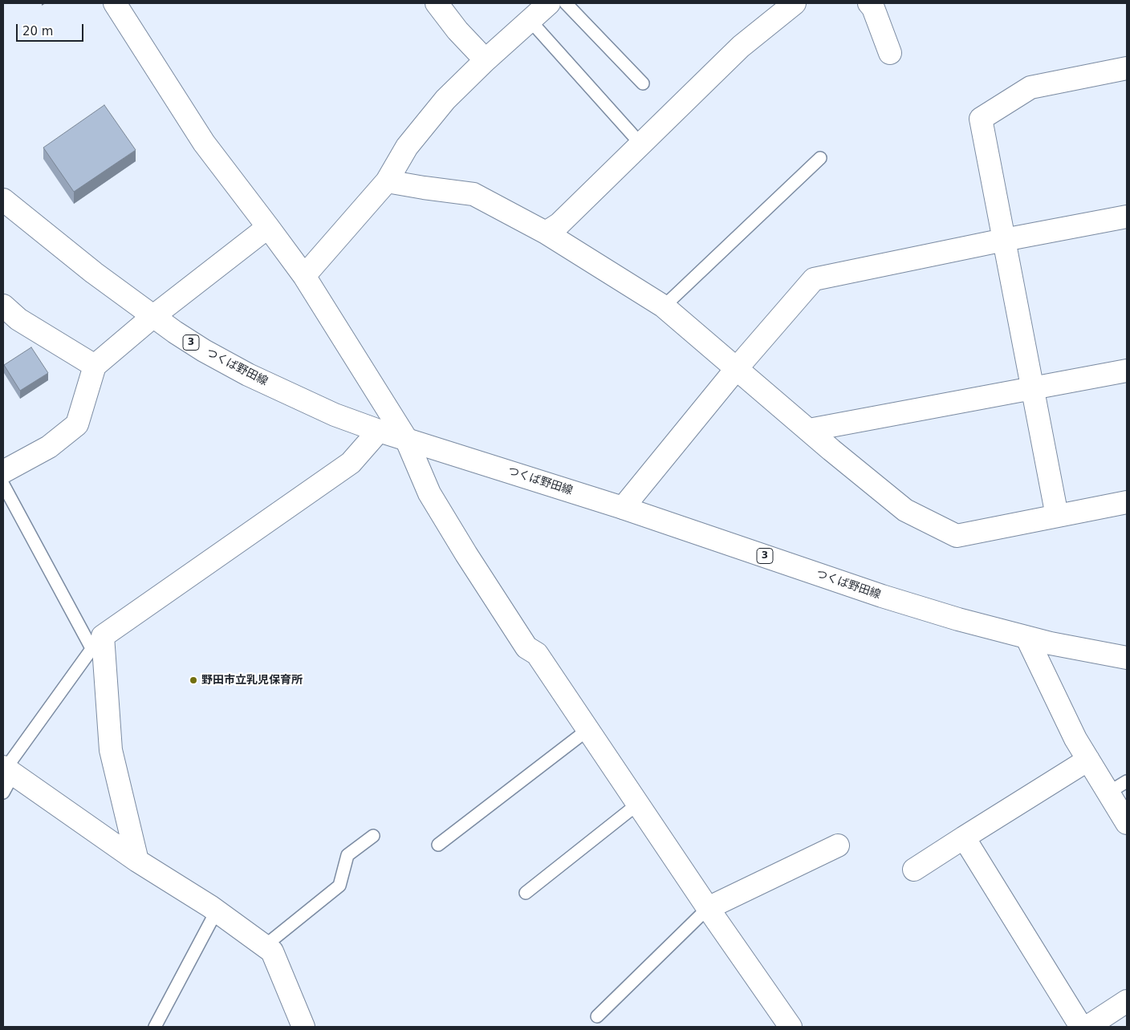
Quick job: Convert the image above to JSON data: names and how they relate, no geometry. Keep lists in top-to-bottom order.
{
  "streets": {
    "street": ["3", "つくば野田線"]
  },
  "places": ["野田市立乳児保育所"],
  "scale_bar": "20 m"
}
